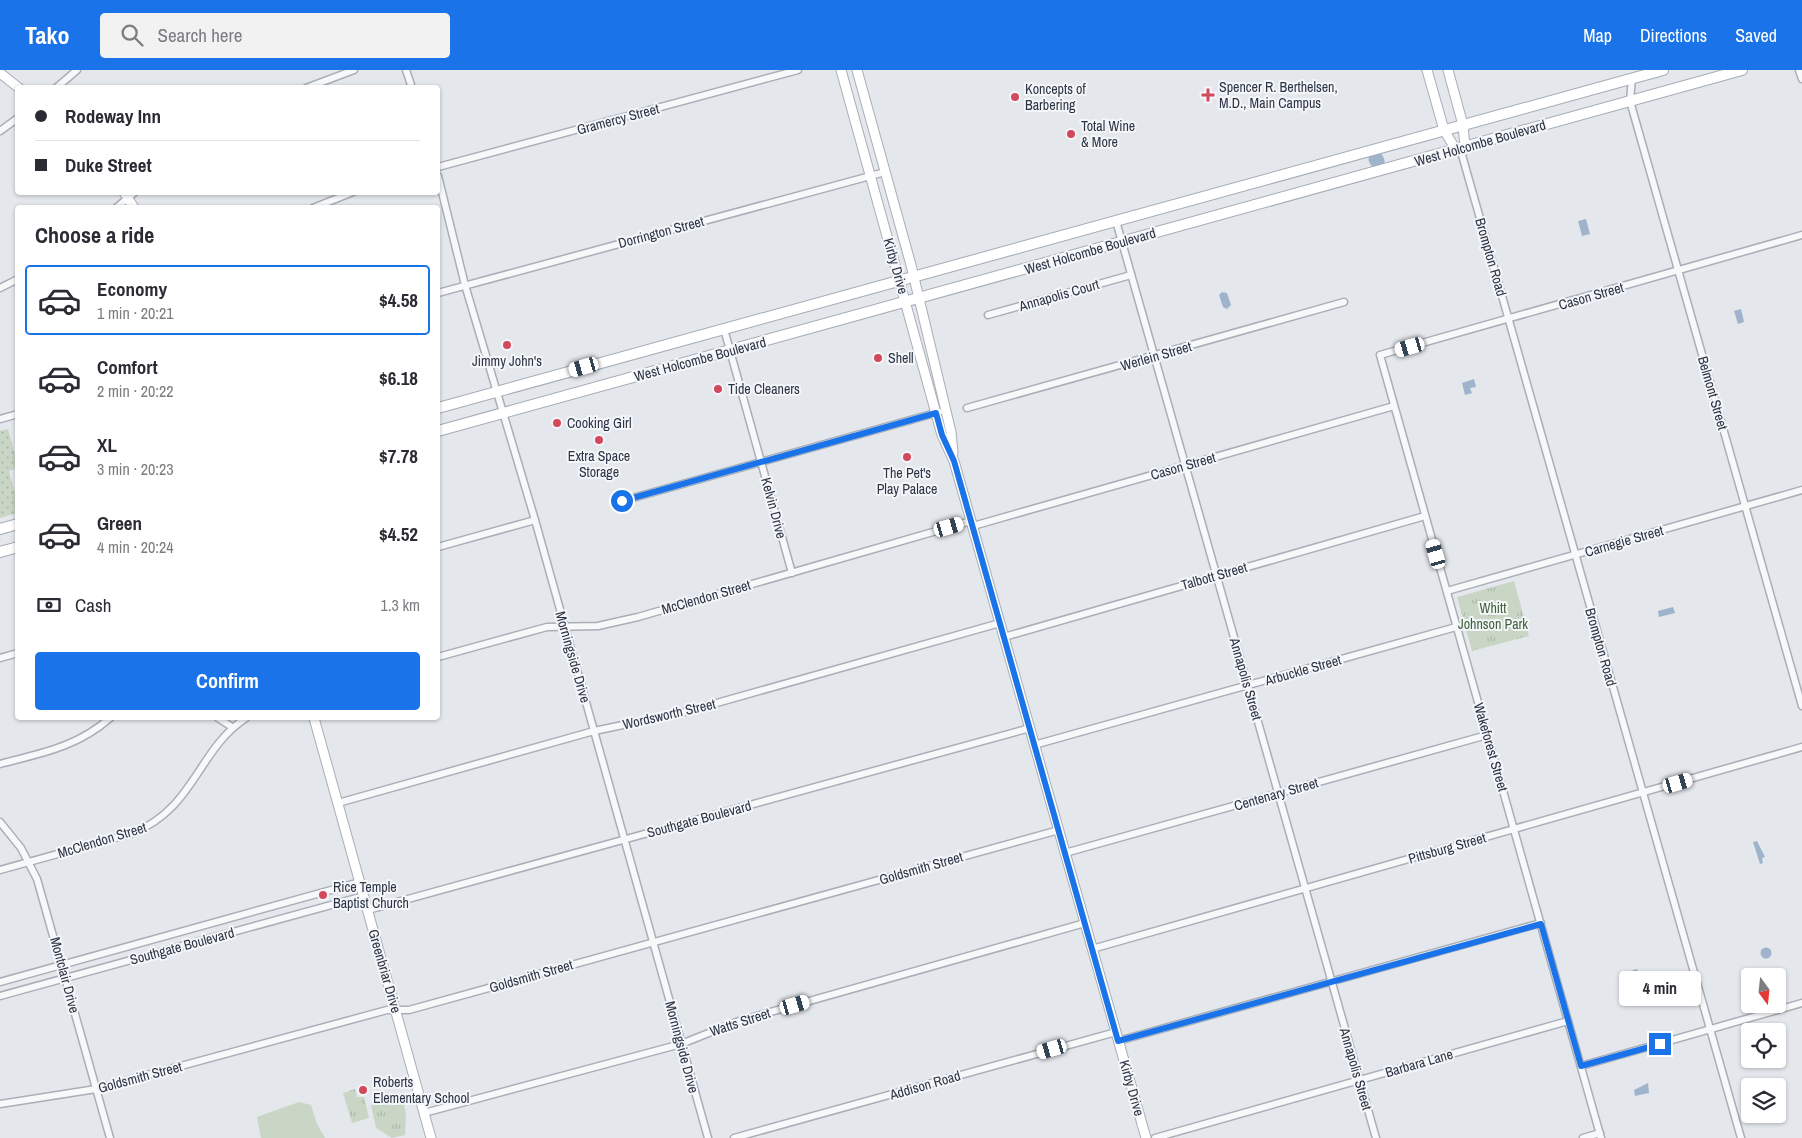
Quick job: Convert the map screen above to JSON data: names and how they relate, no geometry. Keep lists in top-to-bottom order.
{
  "streets": {
    "main road": [
      "West Holcombe Boulevard",
      "Brompton Road",
      "Kirby Drive",
      "Greenbriar Drive"
    ],
    "street": [
      "Gramercy Street",
      "Dorrington Street",
      "Annapolis Court",
      "Cason Street",
      "Werlein Street",
      "Belmont Street",
      "Kelvin Drive",
      "Carnegie Street",
      "Talbott Street",
      "McClendon Street",
      "Morningside Drive",
      "Arbuckle Street",
      "Annapolis Street",
      "Wordsworth Street",
      "Wakeforest Street",
      "Centenary Street",
      "Southgate Boulevard",
      "Pittsburg Street",
      "Goldsmith Street",
      "Montclair Drive",
      "Watts Street",
      "Barbara Lane",
      "Addison Road"
    ]
  },
  "crossings": [
    ["West Holcombe Boulevard", "Brompton Road"],
    ["West Holcombe Boulevard", "Kirby Drive"],
    ["West Holcombe Boulevard", "Belmont Street"],
    ["West Holcombe Boulevard", "Kelvin Drive"],
    ["West Holcombe Boulevard", "Morningside Drive"],
    ["West Holcombe Boulevard", "Annapolis Street"],
    ["Dorrington Street", "Kirby Drive"],
    ["Dorrington Street", "Morningside Drive"],
    ["Brompton Road", "Cason Street"],
    ["Brompton Road", "Carnegie Street"],
    ["Brompton Road", "Pittsburg Street"],
    ["Kirby Drive", "Cason Street"],
    ["Kirby Drive", "Talbott Street"],
    ["Kirby Drive", "McClendon Street"],
    ["Kirby Drive", "Arbuckle Street"],
    ["Kirby Drive", "Wordsworth Street"],
    ["Kirby Drive", "Centenary Street"],
    ["Kirby Drive", "Southgate Boulevard"],
    ["Kirby Drive", "Pittsburg Street"],
    ["Kirby Drive", "Goldsmith Street"],
    ["Kirby Drive", "Watts Street"],
    ["Kirby Drive", "Addison Road"],
    ["Annapolis Court", "Annapolis Street"],
    ["Cason Street", "Belmont Street"],
    ["Cason Street", "McClendon Street"],
    ["Cason Street", "Annapolis Street"],
    ["Cason Street", "Wakeforest Street"],
    ["Werlein Street", "Annapolis Street"],
    ["Belmont Street", "Carnegie Street"],
    ["Kelvin Drive", "McClendon Street"],
    ["Carnegie Street", "Wakeforest Street"],
    ["Talbott Street", "Annapolis Street"],
    ["Talbott Street", "Wakeforest Street"],
    ["McClendon Street", "Morningside Drive"],
    ["McClendon Street", "Montclair Drive"],
    ["Morningside Drive", "Wordsworth Street"],
    ["Morningside Drive", "Southgate Boulevard"],
    ["Morningside Drive", "Goldsmith Street"],
    ["Morningside Drive", "Watts Street"],
    ["Arbuckle Street", "Annapolis Street"],
    ["Arbuckle Street", "Wakeforest Street"],
    ["Annapolis Street", "Centenary Street"],
    ["Annapolis Street", "Pittsburg Street"],
    ["Annapolis Street", "Barbara Lane"],
    ["Annapolis Street", "Addison Road"],
    ["Wordsworth Street", "Greenbriar Drive"],
    ["Wakeforest Street", "Centenary Street"],
    ["Wakeforest Street", "Pittsburg Street"],
    ["Wakeforest Street", "Barbara Lane"],
    ["Wakeforest Street", "Addison Road"],
    ["Southgate Boulevard", "Greenbriar Drive"],
    ["Southgate Boulevard", "Montclair Drive"],
    ["Goldsmith Street", "Greenbriar Drive"],
    ["Goldsmith Street", "Montclair Drive"],
    ["Greenbriar Drive", "Watts Street"]
  ],
  "parks": ["Whitt Johnson Park"],
  "places": {
    "health": ["Spencer R. Berthelsen, M.D., Main Campus"],
    "other": [
      "Koncepts of Barbering",
      "Total Wine & More",
      "Jimmy John's",
      "Shell",
      "Tide Cleaners",
      "Cooking Girl",
      "Extra Space Storage",
      "The Pet's Play Palace",
      "Rice Temple Baptist Church",
      "Roberts Elementary School"
    ]
  },
  "north": "bottom",
  "page": {
    "header": "Tako",
    "search": "Search here",
    "nav": ["Map", "Directions", "Saved"],
    "banner": ["Rodeway Inn", "Duke Street"],
    "heading": "Choose a ride",
    "list": [
      {
        "name": "Economy",
        "note": "1 min · 20:21",
        "value": "$4.58"
      },
      {
        "name": "Comfort",
        "note": "2 min · 20:22",
        "value": "$6.18"
      },
      {
        "name": "XL",
        "note": "3 min · 20:23",
        "value": "$7.78"
      },
      {
        "name": "Green",
        "note": "4 min · 20:24",
        "value": "$4.52"
      }
    ],
    "pay": ["Cash", "1.3 km"],
    "buttons": "Confirm",
    "bubble": "4 min"
  }
}
